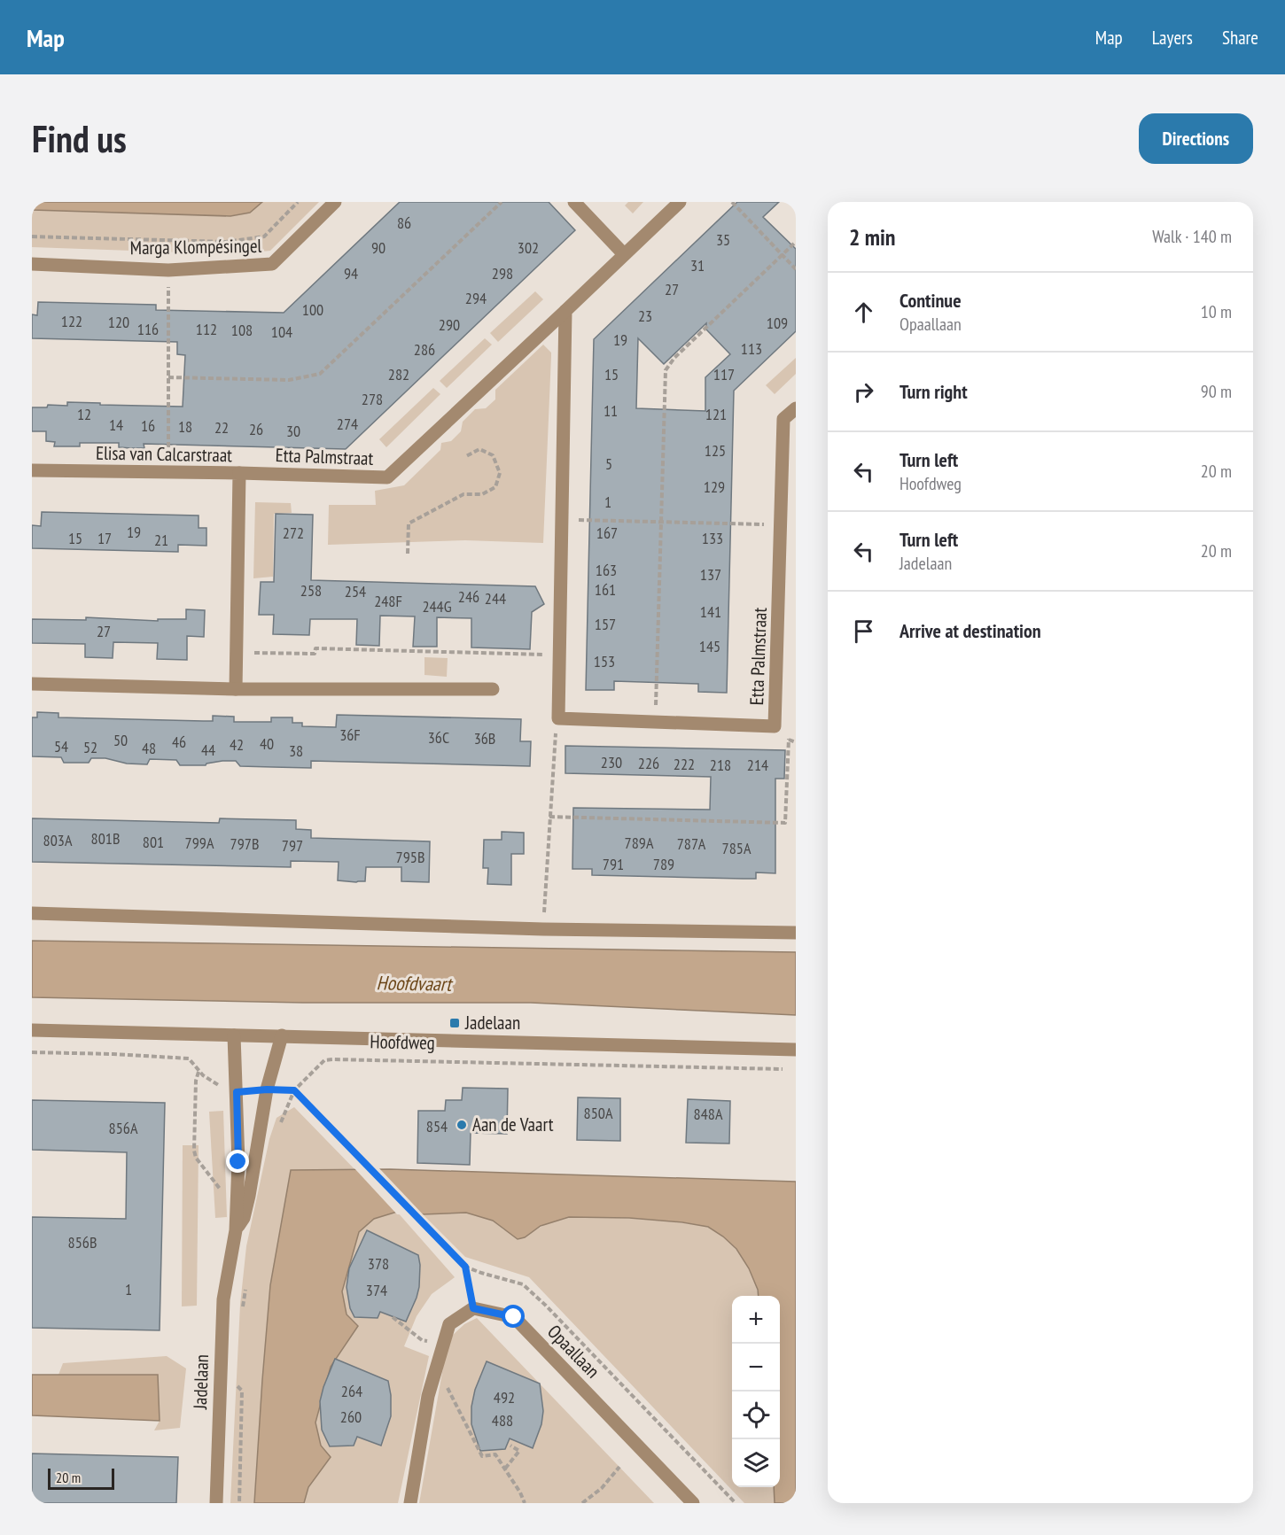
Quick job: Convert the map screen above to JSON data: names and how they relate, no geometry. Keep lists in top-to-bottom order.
{
  "streets": {
    "street": [
      "Marga Klompésingel",
      "Elisa van Calcarstraat",
      "Etta Palmstraat",
      "Hoofdweg",
      "Opaallaan",
      "Jadelaan"
    ]
  },
  "crossings": [
    ["Elisa van Calcarstraat", "Etta Palmstraat"],
    ["Hoofdweg", "Jadelaan"]
  ],
  "water": ["Hoofdvaart"],
  "places": {
    "transit": ["Jadelaan"],
    "other": ["Aan de Vaart"]
  },
  "house_numbers": [
    "86",
    "35",
    "90",
    "302",
    "31",
    "94",
    "298",
    "27",
    "294",
    "100",
    "23",
    "122",
    "120",
    "109",
    "290",
    "116",
    "112",
    "108",
    "104",
    "19",
    "113",
    "286",
    "282",
    "15",
    "117",
    "278",
    "11",
    "12",
    "121",
    "274",
    "14",
    "16",
    "18",
    "22",
    "26",
    "30",
    "125",
    "5",
    "129",
    "1",
    "19",
    "272",
    "167",
    "15",
    "17",
    "133",
    "21",
    "163",
    "137",
    "161",
    "258",
    "254",
    "246",
    "244",
    "248F",
    "244G",
    "141",
    "157",
    "27",
    "145",
    "153",
    "36F",
    "36C",
    "36B",
    "50",
    "46",
    "40",
    "42",
    "54",
    "52",
    "48",
    "44",
    "38",
    "230",
    "226",
    "222",
    "218",
    "214",
    "801B",
    "803A",
    "801",
    "799A",
    "789A",
    "797B",
    "787A",
    "797",
    "785A",
    "795B",
    "791",
    "789",
    "850A",
    "848A",
    "854",
    "856A",
    "856B",
    "378",
    "1",
    "374",
    "264",
    "492",
    "260",
    "488"
  ],
  "scale_bar": "20 m",
  "page": {
    "header": "Map",
    "nav": ["Map", "Layers", "Share"],
    "buttons": "Directions",
    "title": "Find us",
    "heading": ["2 min", "Walk · 140 m"],
    "list": [
      ["Continue", "Opaallaan", "10 m"],
      ["Turn right", "90 m"],
      ["Turn left", "Hoofdweg", "20 m"],
      ["Turn left", "Jadelaan", "20 m"],
      "Arrive at destination"
    ],
    "map_buttons": ["+", "−"],
    "scale": "20 m"
  }
}
